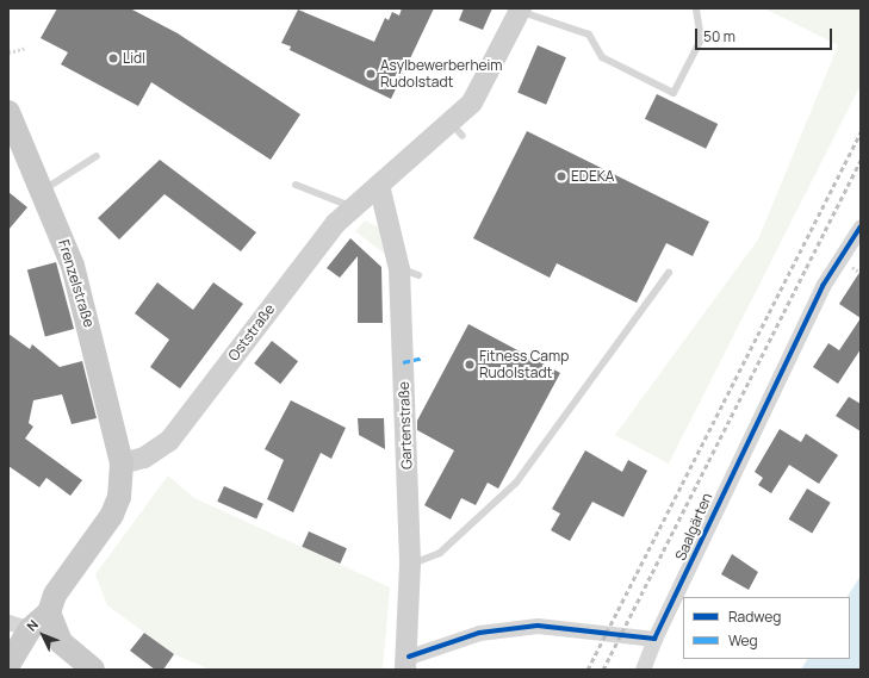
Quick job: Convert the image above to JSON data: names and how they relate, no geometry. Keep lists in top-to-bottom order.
{
  "streets": {
    "main road": ["Frenzelstraße", "Oststraße", "Gartenstraße"],
    "street": ["Saalgärten"]
  },
  "crossings": [
    ["Frenzelstraße", "Oststraße"],
    ["Oststraße", "Gartenstraße"]
  ],
  "places": [
    "Lidl",
    "Asylbewerberheim Rudolstadt",
    "EDEKA",
    "Fitness Camp Rudolstadt"
  ],
  "legend": ["Radweg", "Weg"],
  "scale_bar": "50 m",
  "north": "top left"
}
